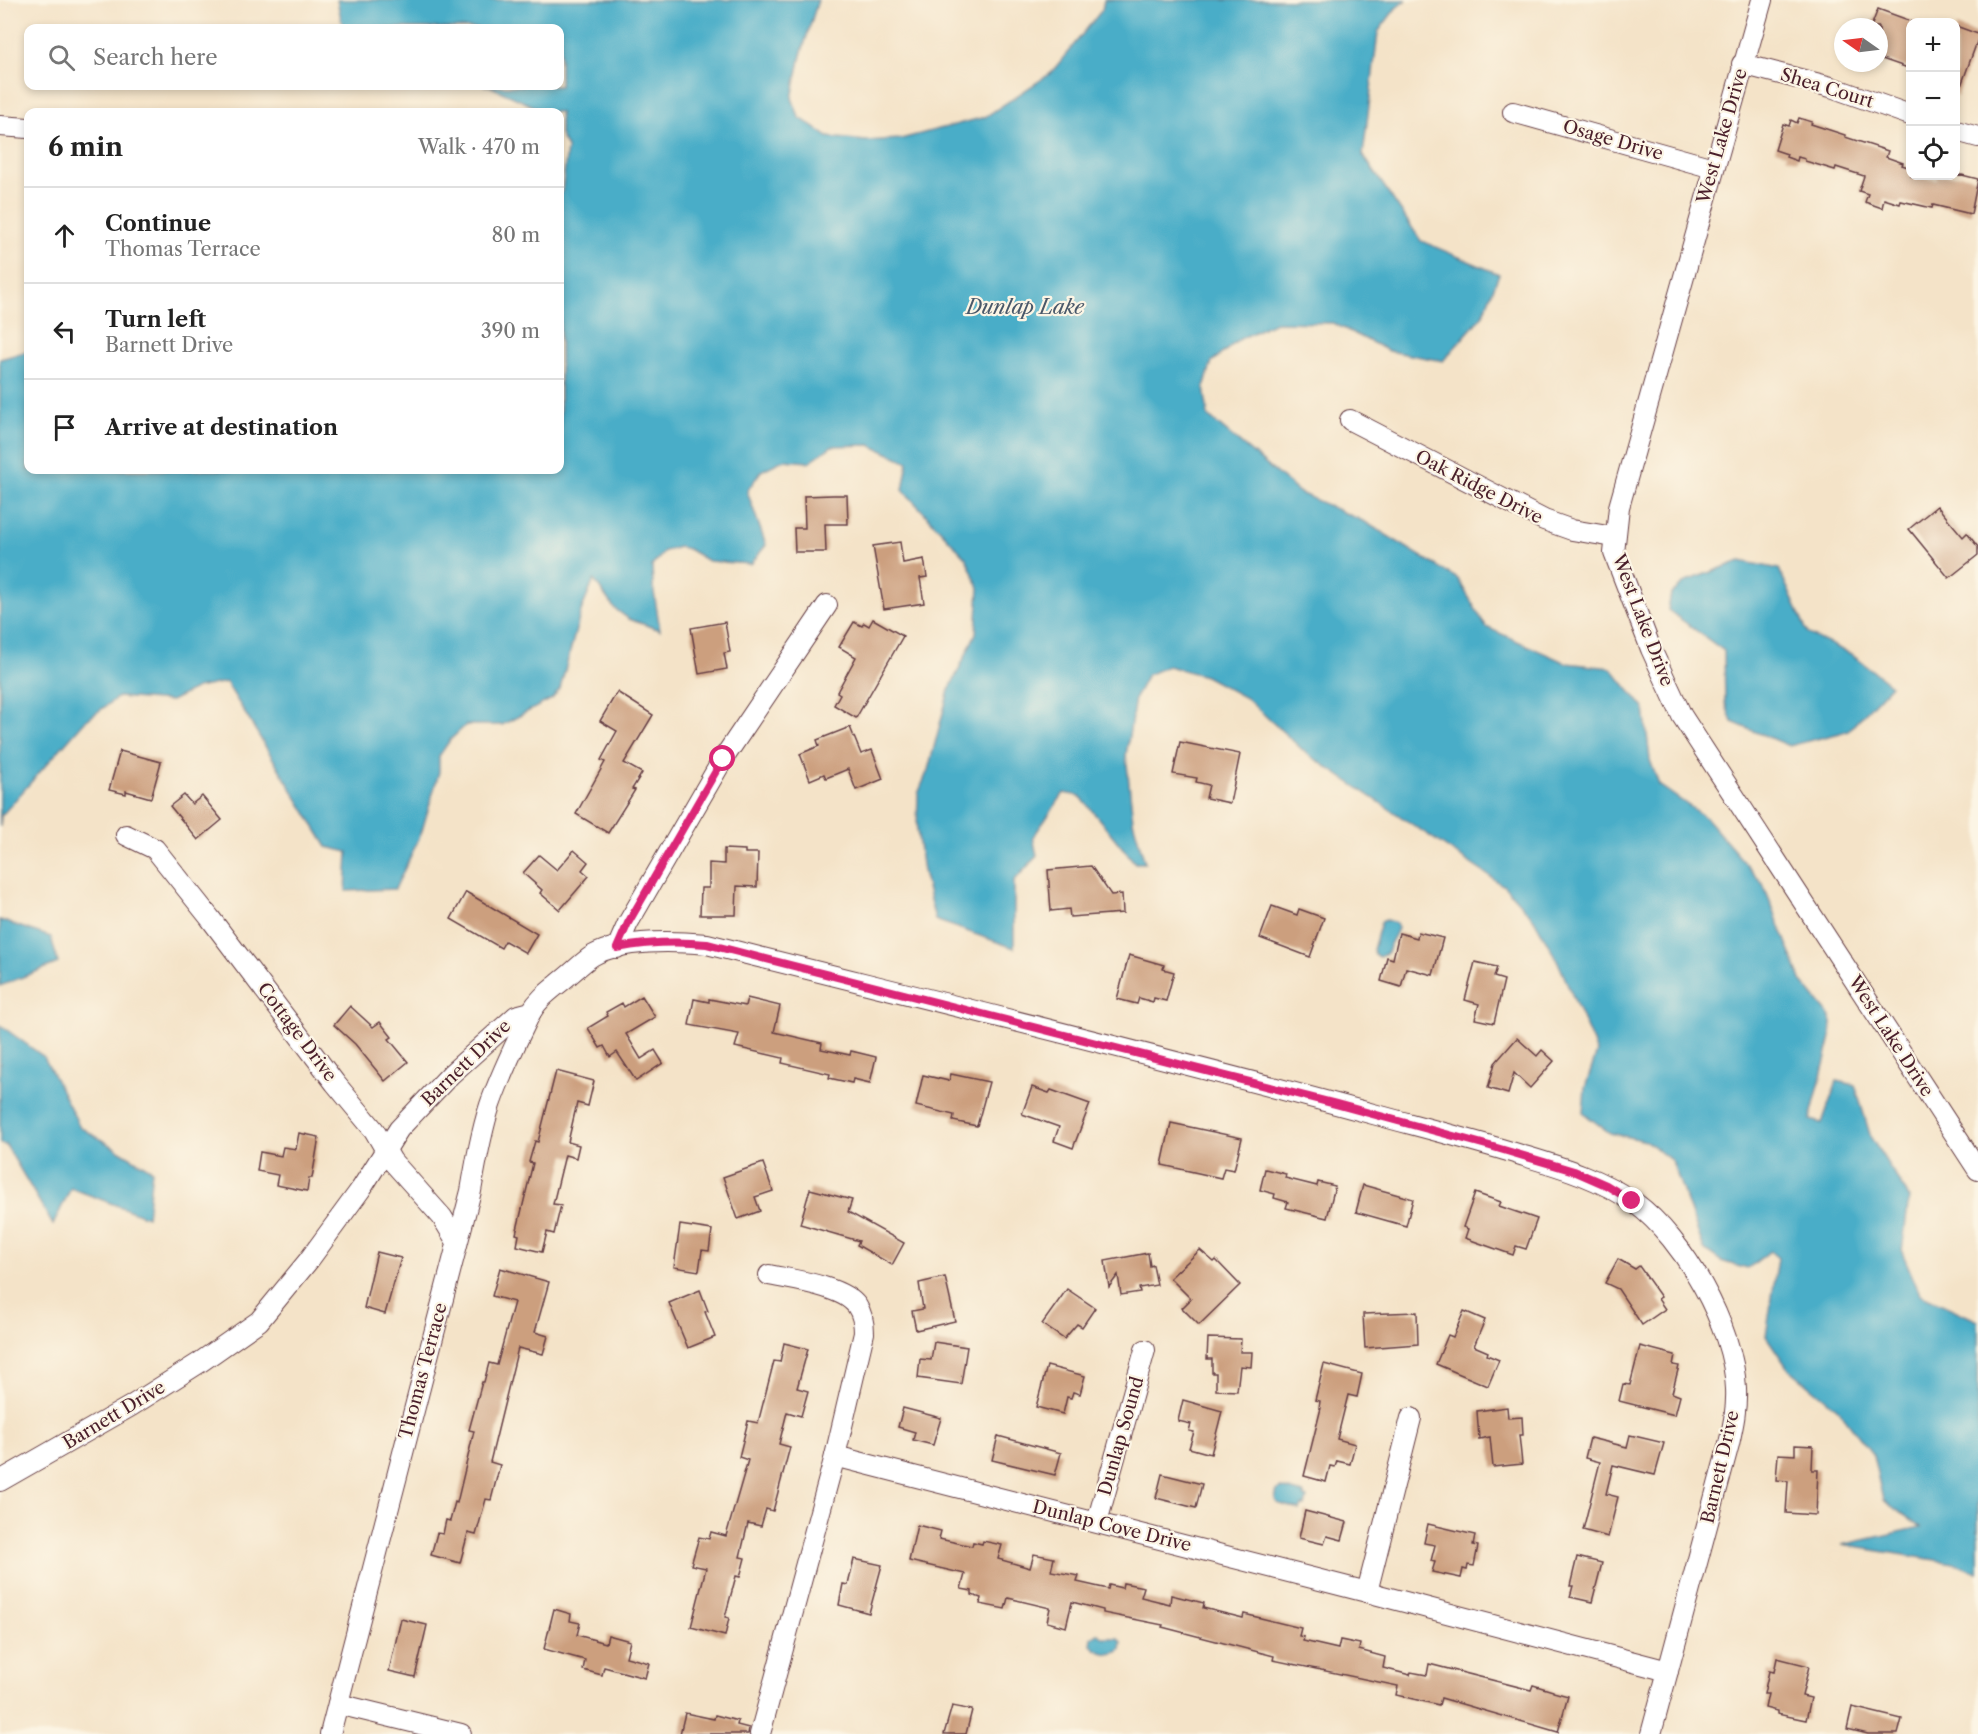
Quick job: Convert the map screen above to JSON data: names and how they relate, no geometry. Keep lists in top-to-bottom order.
{
  "streets": {
    "street": [
      "Shea Court",
      "West Lake Drive",
      "Osage Drive",
      "Oak Ridge Drive",
      "Cottage Drive",
      "Barnett Drive",
      "Thomas Terrace",
      "Dunlap Sound",
      "Dunlap Cove Drive"
    ]
  },
  "crossings": [
    ["Shea Court", "West Lake Drive"],
    ["West Lake Drive", "Osage Drive"],
    ["West Lake Drive", "Oak Ridge Drive"],
    ["Cottage Drive", "Barnett Drive"],
    ["Cottage Drive", "Thomas Terrace"],
    ["Barnett Drive", "Thomas Terrace"],
    ["Barnett Drive", "Dunlap Cove Drive"],
    ["Dunlap Sound", "Dunlap Cove Drive"]
  ],
  "water": ["Dunlap Lake"],
  "north": "left",
  "page": {
    "map_buttons": ["+", "−"],
    "search": "Search here",
    "heading": ["6 min", "Walk · 470 m"],
    "list": [
      ["Continue", "Thomas Terrace", "80 m"],
      ["Turn left", "Barnett Drive", "390 m"],
      "Arrive at destination"
    ]
  }
}
